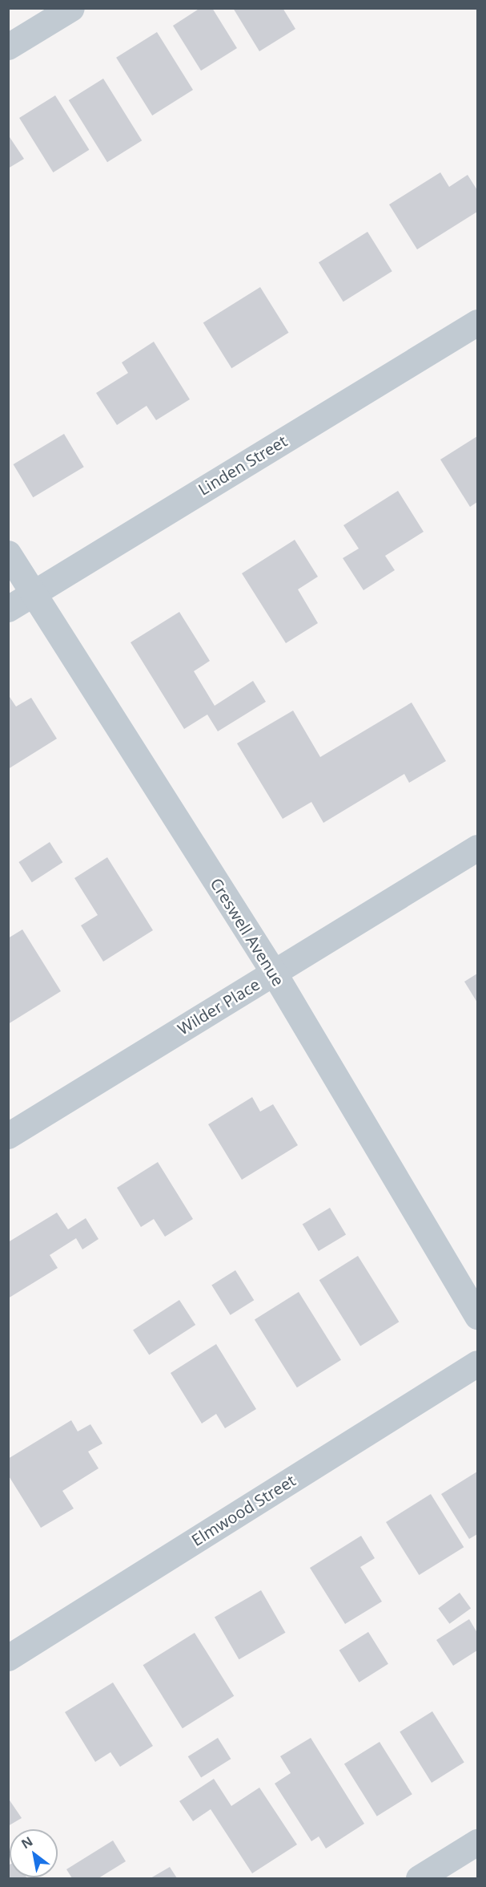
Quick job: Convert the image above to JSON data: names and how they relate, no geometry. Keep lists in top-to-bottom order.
{
  "streets": {
    "street": [
      "Linden Street",
      "Creswell Avenue",
      "Wilder Place",
      "Elmwood Street"
    ]
  },
  "crossings": [
    ["Linden Street", "Creswell Avenue"],
    ["Creswell Avenue", "Wilder Place"]
  ],
  "north": "top left"
}
